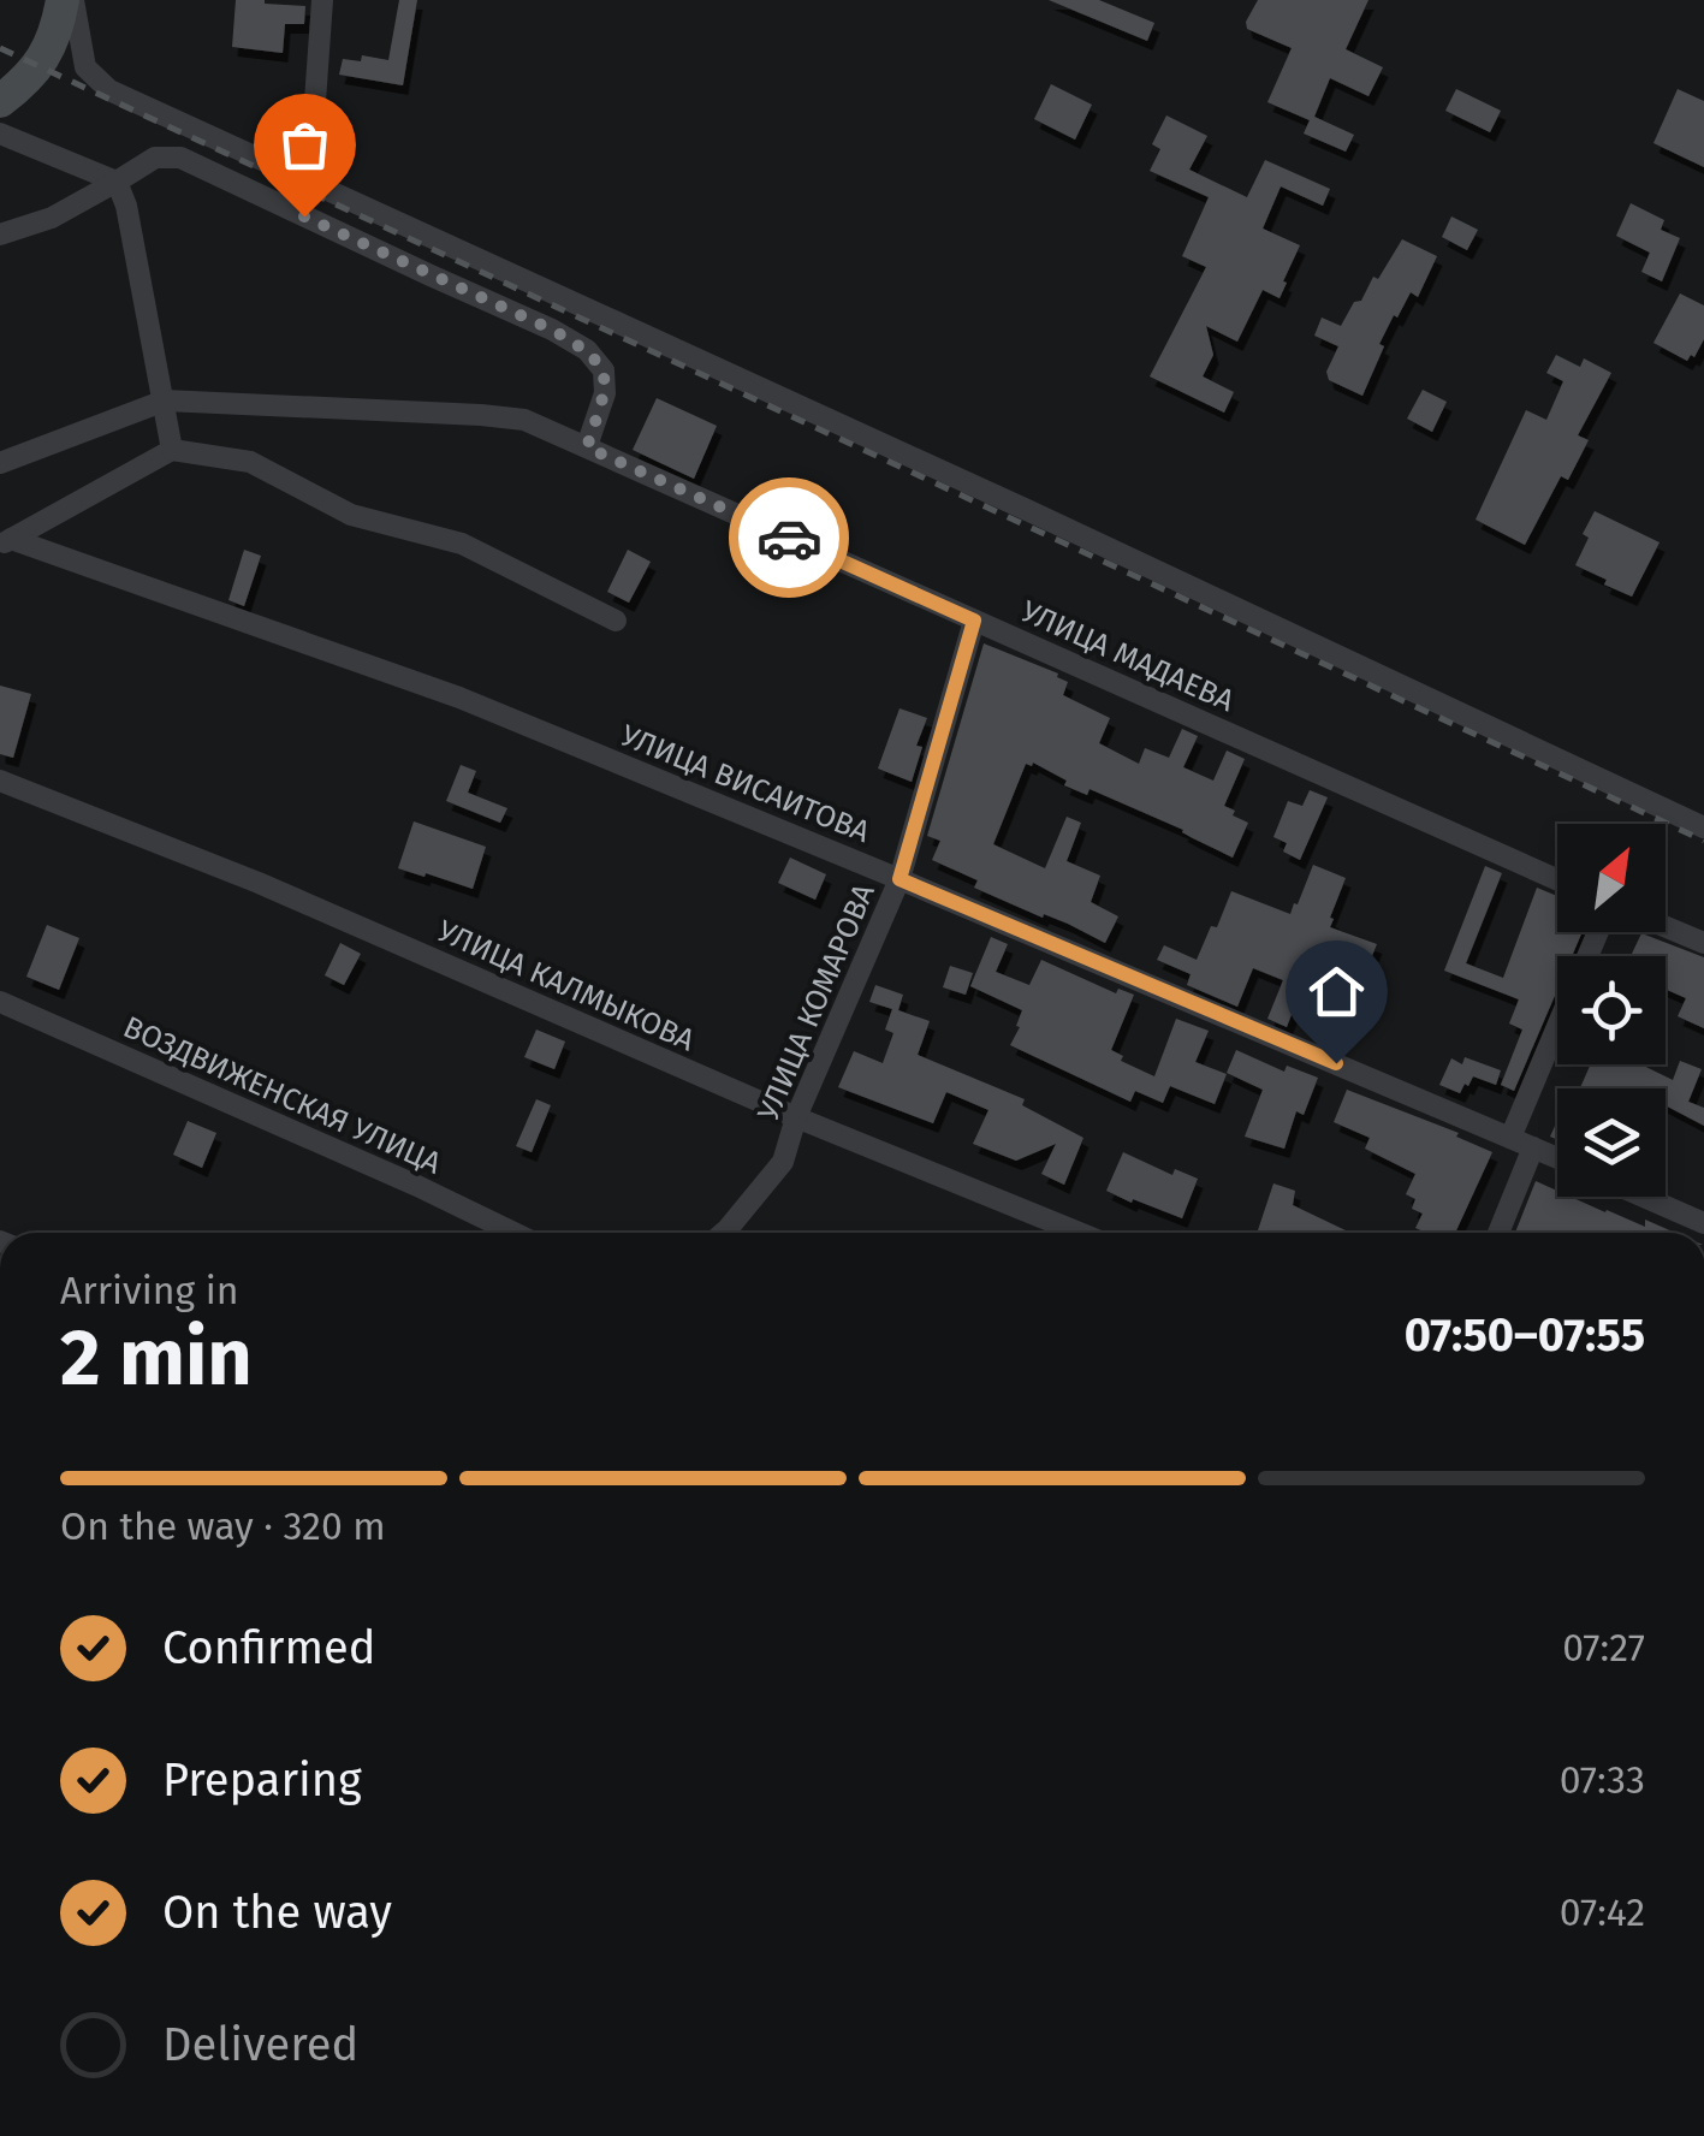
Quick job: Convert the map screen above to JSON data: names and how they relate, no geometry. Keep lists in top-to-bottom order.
{
  "streets": {
    "street": [
      "УЛИЦА МАДАЕВА",
      "УЛИЦА ВИСАИТОВА",
      "УЛИЦА КАЛМЫКОВА",
      "УЛИЦА КОМАРОВА",
      "ВОЗДВИЖЕНСКАЯ УЛИЦА"
    ]
  },
  "crossings": [
    ["УЛИЦА МАДАЕВА", "УЛИЦА КОМАРОВА"],
    ["УЛИЦА ВИСАИТОВА", "УЛИЦА КОМАРОВА"],
    ["УЛИЦА КАЛМЫКОВА", "УЛИЦА КОМАРОВА"]
  ],
  "north": "top right",
  "page": {
    "heading": ["2 min", "Arriving in", "07:50–07:55"],
    "bar": "On the way · 320 m",
    "list": [
      ["Confirmed", "07:27"],
      ["Preparing", "07:33"],
      ["On the way", "07:42"],
      "Delivered"
    ]
  }
}
